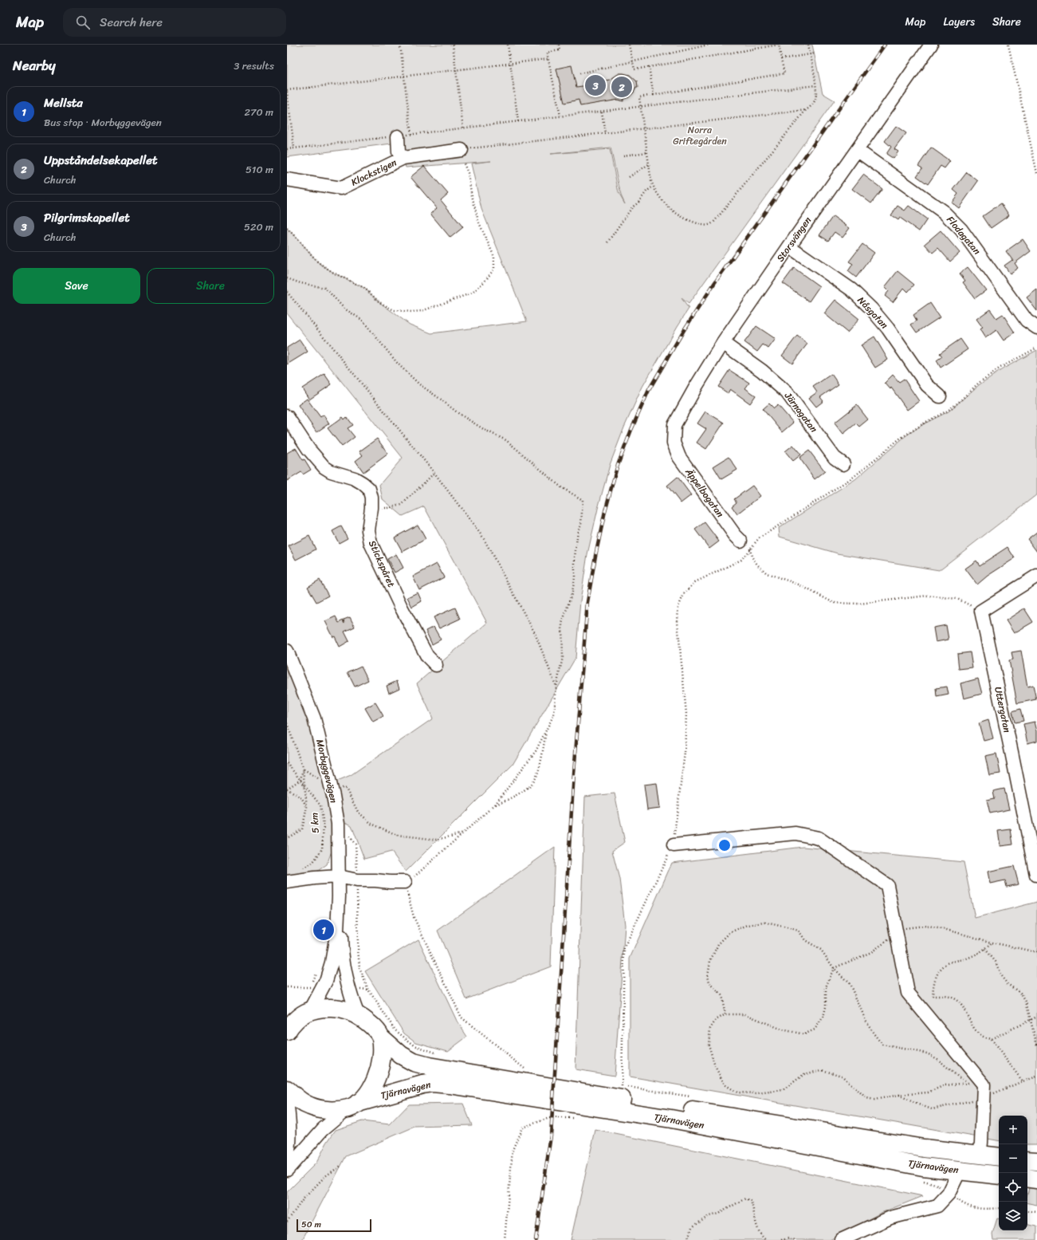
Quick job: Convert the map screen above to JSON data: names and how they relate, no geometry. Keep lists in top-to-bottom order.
{
  "streets": {
    "highway": ["Tjärnavägen"],
    "street": [
      "Klockstigen",
      "Flodagatan",
      "Storsvängen",
      "Nåsgatan",
      "Järnagatan",
      "Äppelbogatan",
      "Stickspåret",
      "Uttergatan",
      "Morbyggevägen"
    ],
    "path": ["5 km"]
  },
  "crossings": [
    ["Flodagatan", "Storsvängen"],
    ["Storsvängen", "Nåsgatan"],
    ["Storsvängen", "Järnagatan"],
    ["Storsvängen", "Äppelbogatan"],
    ["Morbyggevägen", "Tjärnavägen"]
  ],
  "parks": ["Norra Griftegården"],
  "scale_bar": "50 m",
  "page": {
    "header": "Map",
    "search": "Search here",
    "nav": ["Map", "Layers", "Share"],
    "heading": ["Nearby", "3 results"],
    "pins": ["3", "2", "1"],
    "list": [
      {
        "mark": "1",
        "name": "Mellsta",
        "note": "Bus stop · Morbyggevägen",
        "value": "270 m"
      },
      {
        "mark": "2",
        "name": "Uppståndelsekapellet",
        "note": "Church",
        "value": "510 m"
      },
      {
        "mark": "3",
        "name": "Pilgrimskapellet",
        "note": "Church",
        "value": "520 m"
      }
    ],
    "buttons": ["Save", "Share"],
    "map_buttons": ["+", "−"],
    "scale": "50 m"
  }
}
